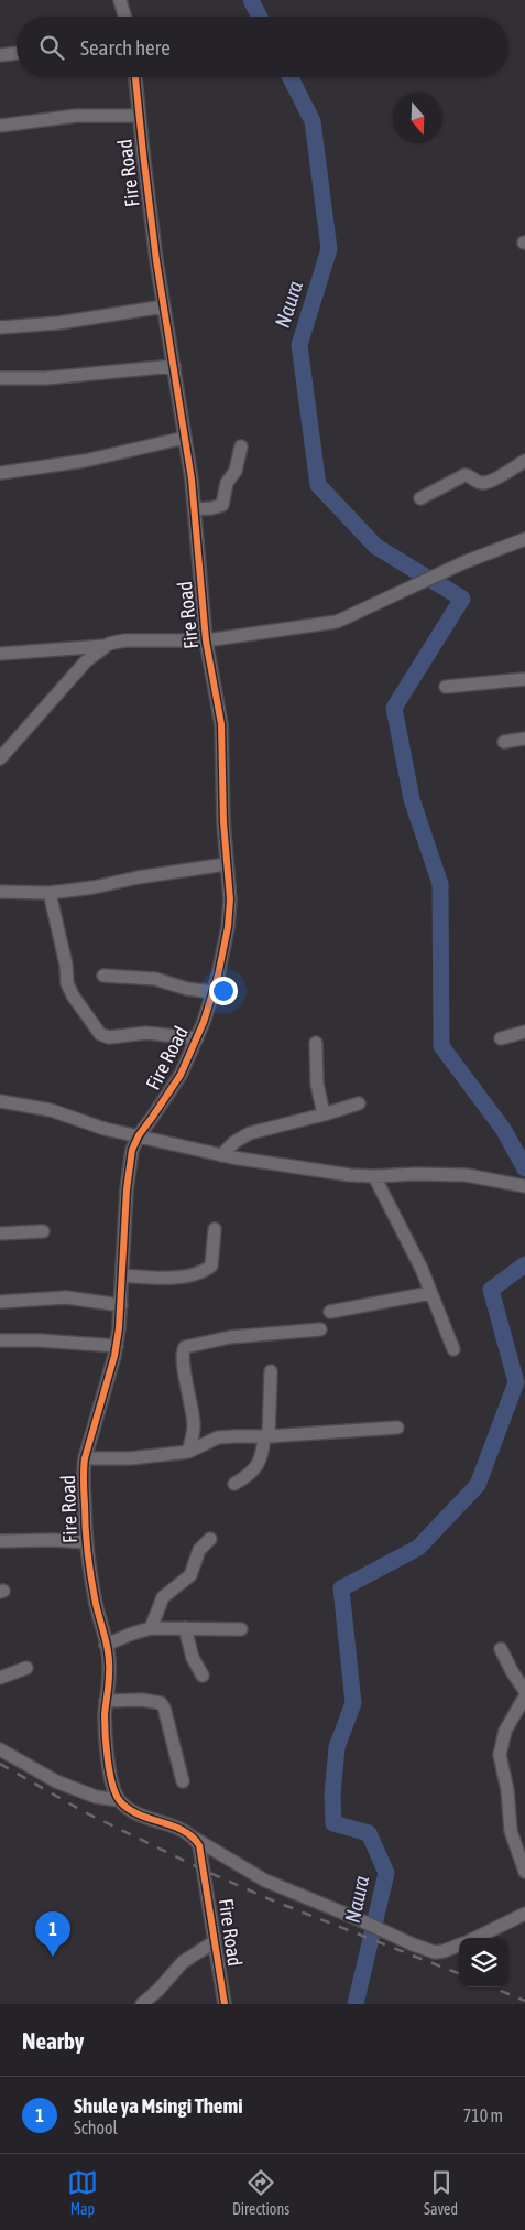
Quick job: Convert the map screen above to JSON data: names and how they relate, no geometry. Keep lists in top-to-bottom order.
{
  "streets": {
    "street": ["Fire Road"]
  },
  "water": ["Naura"],
  "north": "bottom",
  "page": {
    "search": "Search here",
    "pins": "1",
    "heading": "Nearby",
    "list": [
      {
        "mark": "1",
        "name": "Shule ya Msingi Themi",
        "note": "School",
        "value": "710 m"
      }
    ],
    "nav": ["Map", "Directions", "Saved"]
  }
}
